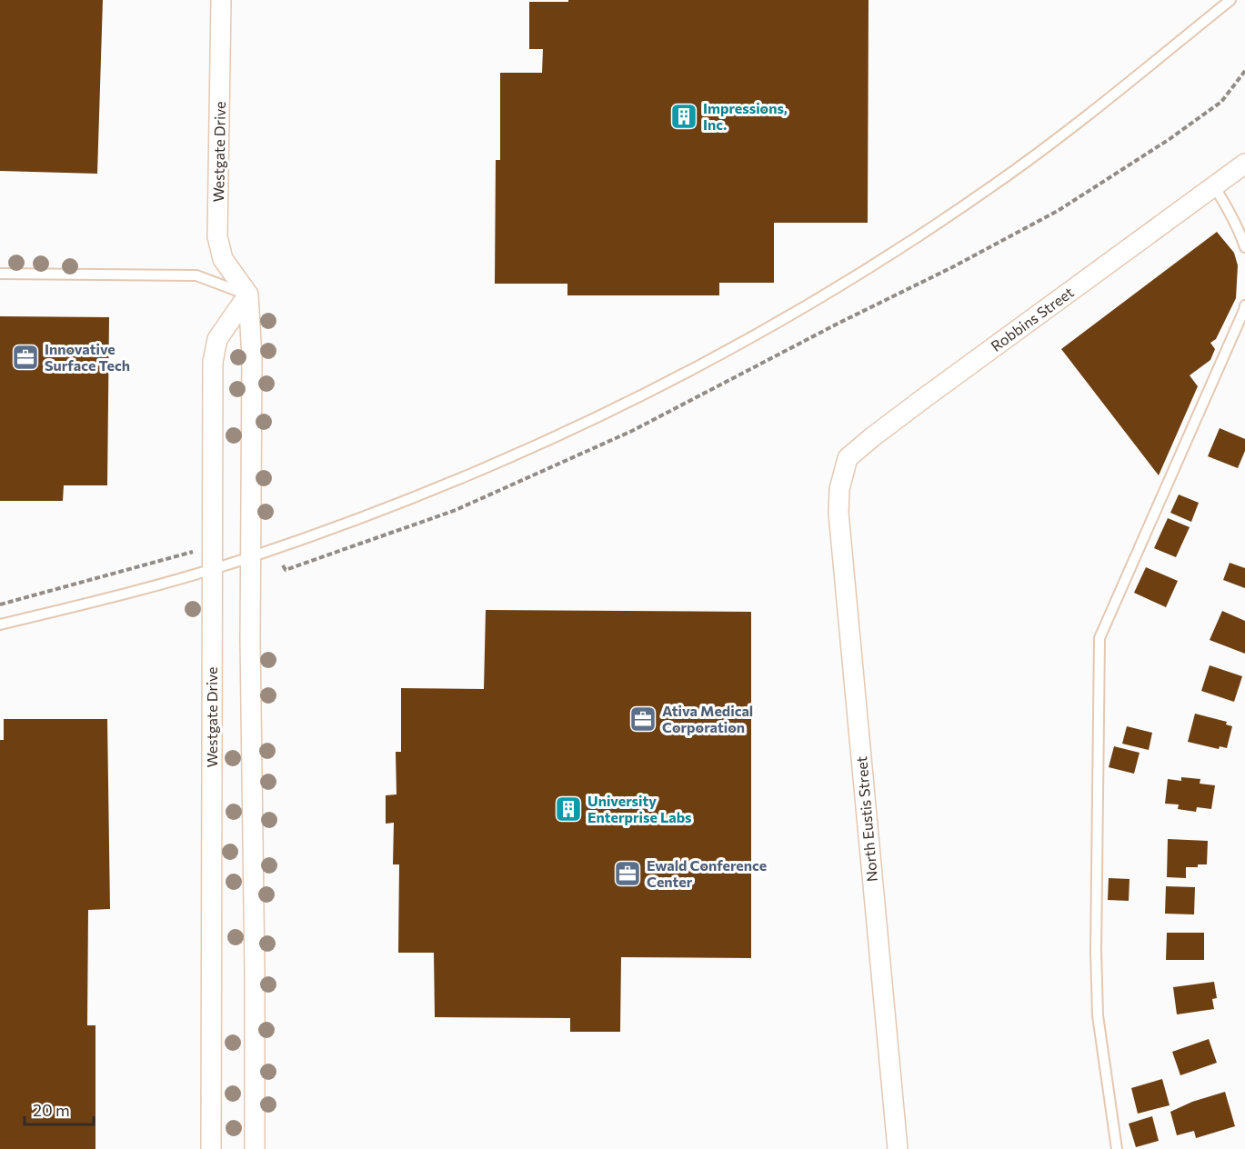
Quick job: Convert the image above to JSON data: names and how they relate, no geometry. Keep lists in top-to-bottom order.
{
  "streets": {
    "street": ["Westgate Drive", "Robbins Street", "North Eustis Street"]
  },
  "crossings": [
    ["Robbins Street", "North Eustis Street"]
  ],
  "places": {
    "building": ["Impressions, Inc.", "University Enterprise Labs"],
    "office": ["Innovative Surface Tech", "Ativa Medical Corporation", "Ewald Conference Center"]
  },
  "scale_bar": "20 m"
}
